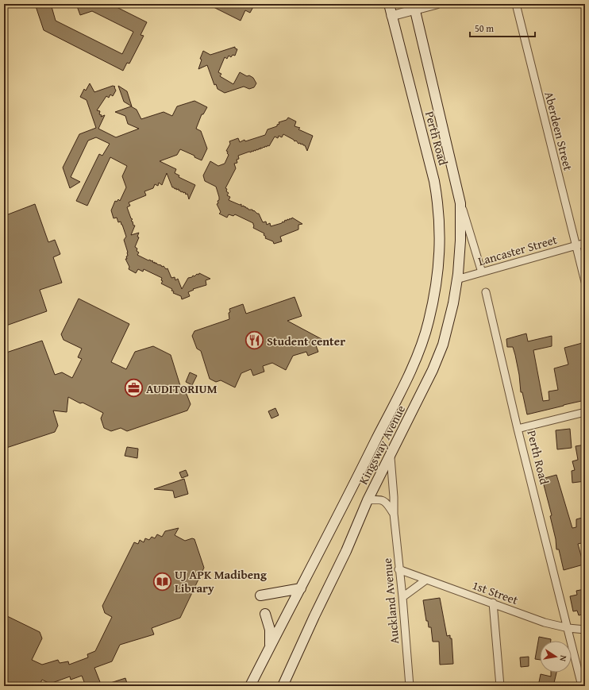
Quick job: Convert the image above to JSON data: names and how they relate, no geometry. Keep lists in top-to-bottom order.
{
  "streets": {
    "main road": ["Perth Road", "Kingsway Avenue"],
    "street": [
      "Aberdeen Street",
      "Lancaster Street",
      "1st Street",
      "Auckland Avenue"
    ]
  },
  "crossings": [
    ["Aberdeen Street", "Lancaster Street"],
    ["Perth Road", "Kingsway Avenue"],
    ["Perth Road", "1st Street"],
    ["Lancaster Street", "Kingsway Avenue"],
    ["Kingsway Avenue", "Auckland Avenue"],
    ["1st Street", "Auckland Avenue"]
  ],
  "places": {
    "restaurant": ["Student center"],
    "office": ["AUDITORIUM"],
    "library": ["UJ APK Madibeng Library"]
  },
  "scale_bar": "50 m",
  "north": "right"
}
